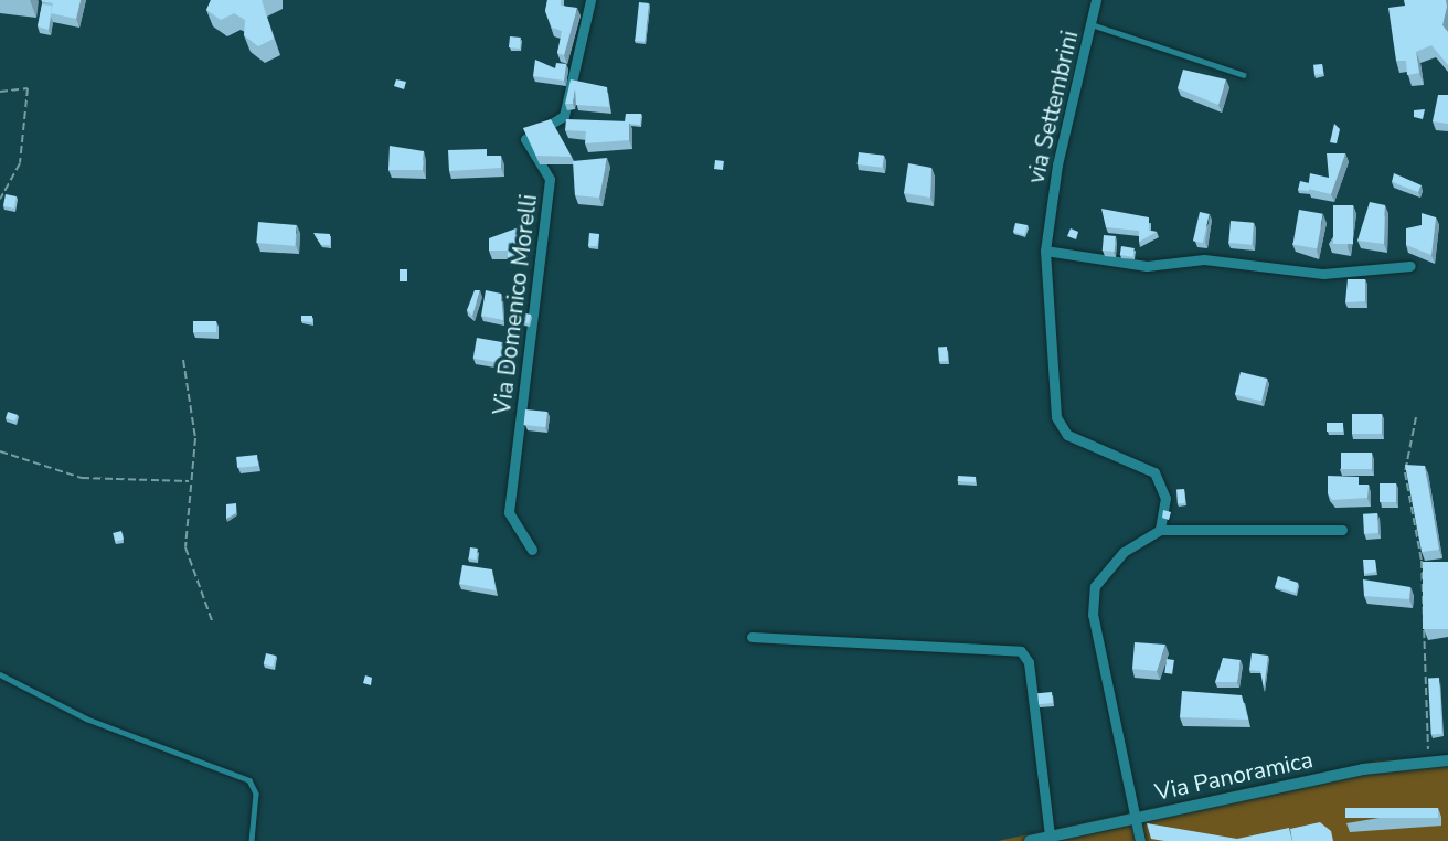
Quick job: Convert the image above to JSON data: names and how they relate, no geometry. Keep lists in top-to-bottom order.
{
  "streets": {
    "street": ["via Settembrini", "Via Domenico Morelli", "Via Panoramica"]
  }
}
